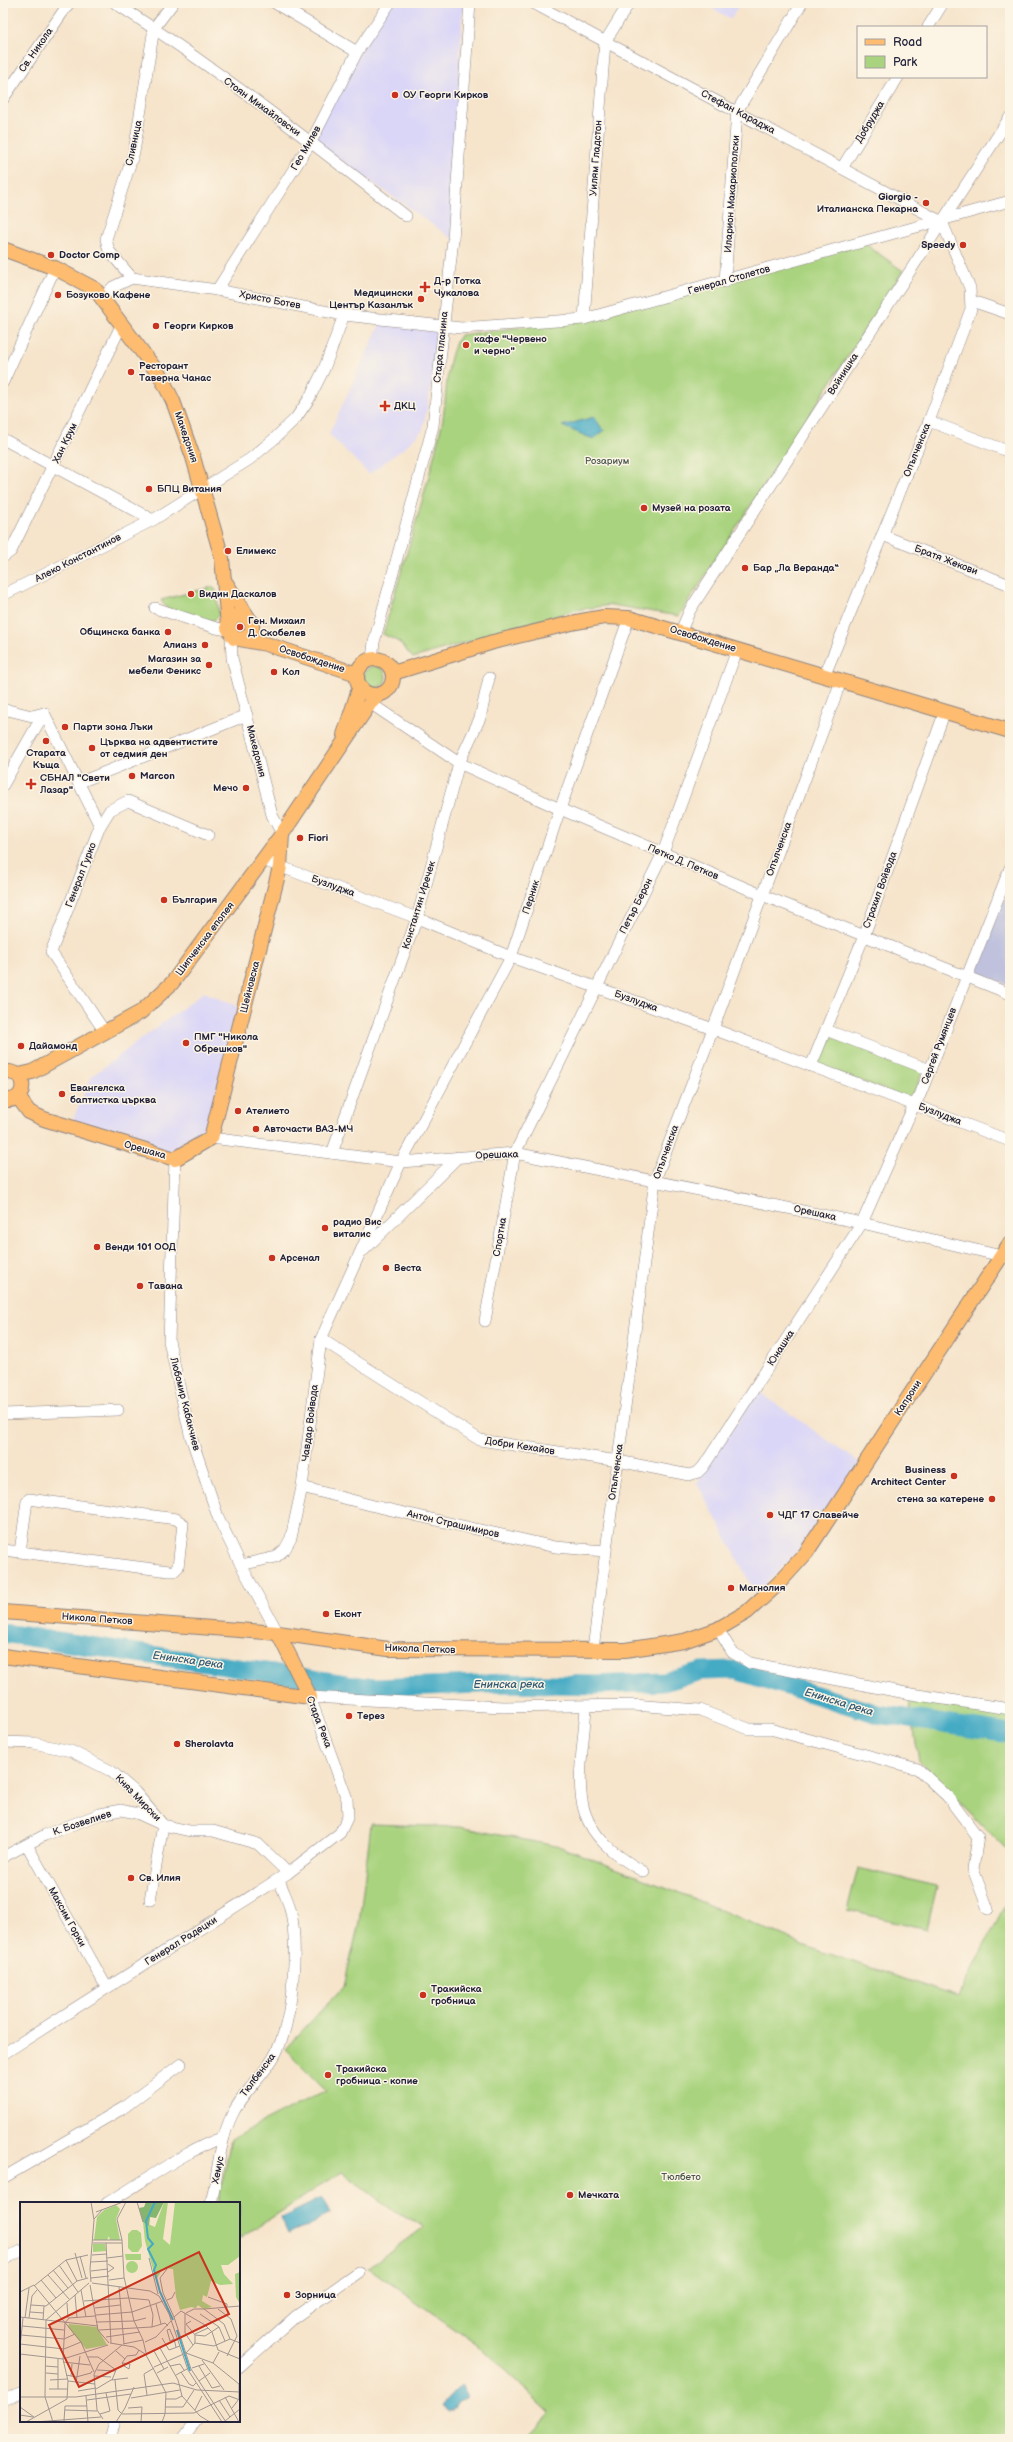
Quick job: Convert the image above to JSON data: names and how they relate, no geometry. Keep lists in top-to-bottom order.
{
  "streets": {
    "main road": [
      "Македония",
      "Освобождение",
      "Шипченска епопея",
      "Шейновска",
      "Орешака",
      "Капрони",
      "Никола Петков",
      "Стара Река"
    ],
    "street": [
      "Св. Никола",
      "Стоян Михайловски",
      "Стефан Караджа",
      "Добруджа",
      "Сливница",
      "Гео Милев",
      "Уилям Гладстон",
      "Иларион Макариополски",
      "Генерал Столетов",
      "Христо Ботев",
      "Стара планина",
      "Войнишка",
      "Хан Крум",
      "Опълченска",
      "Алеко Константинов",
      "Братя Жекови",
      "Петко Д. Петков",
      "Генерал Гурко",
      "Бузлуджа",
      "Страхил Войвода",
      "Перник",
      "Константин Иречек",
      "Петър Берон",
      "Сергей Румянцев",
      "Спортна",
      "Юнашка",
      "Любомир Кабакчиев",
      "Чавдар Войвода",
      "Добри Кехайов",
      "Антон Страшимиров",
      "Княз Мирски",
      "К. Бозвелиев",
      "Максим Горки",
      "Генерал Радецки",
      "Тюлбенска",
      "Хемус"
    ]
  },
  "crossings": [
    ["Стоян Михайловски", "Сливница"],
    ["Стоян Михайловски", "Гео Милев"],
    ["Стефан Караджа", "Добруджа"],
    ["Стефан Караджа", "Уилям Гладстон"],
    ["Стефан Караджа", "Иларион Макариополски"],
    ["Стефан Караджа", "Генерал Столетов"],
    ["Стефан Караджа", "Войнишка"],
    ["Стефан Караджа", "Опълченска"],
    ["Сливница", "Христо Ботев"],
    ["Гео Милев", "Христо Ботев"],
    ["Уилям Гладстон", "Генерал Столетов"],
    ["Иларион Макариополски", "Генерал Столетов"],
    ["Генерал Столетов", "Христо Ботев"],
    ["Генерал Столетов", "Стара планина"],
    ["Генерал Столетов", "Войнишка"],
    ["Генерал Столетов", "Опълченска"],
    ["Христо Ботев", "Стара планина"],
    ["Христо Ботев", "Алеко Константинов"],
    ["Стара планина", "Освобождение"],
    ["Стара планина", "Петко Д. Петков"],
    ["Стара планина", "Шипченска епопея"],
    ["Войнишка", "Опълченска"],
    ["Войнишка", "Освобождение"],
    ["Македония", "Хан Крум"],
    ["Македония", "Алеко Константинов"],
    ["Македония", "Освобождение"],
    ["Македония", "Шипченска епопея"],
    ["Македония", "Шейновска"],
    ["Опълченска", "Братя Жекови"],
    ["Опълченска", "Освобождение"],
    ["Опълченска", "Петко Д. Петков"],
    ["Опълченска", "Бузлуджа"],
    ["Опълченска", "Орешака"],
    ["Опълченска", "Добри Кехайов"],
    ["Опълченска", "Антон Страшимиров"],
    ["Опълченска", "Никола Петков"],
    ["Освобождение", "Петко Д. Петков"],
    ["Освобождение", "Страхил Войвода"],
    ["Освобождение", "Перник"],
    ["Освобождение", "Петър Берон"],
    ["Освобождение", "Шипченска епопея"],
    ["Петко Д. Петков", "Страхил Войвода"],
    ["Петко Д. Петков", "Перник"],
    ["Петко Д. Петков", "Константин Иречек"],
    ["Петко Д. Петков", "Петър Берон"],
    ["Петко Д. Петков", "Шипченска епопея"],
    ["Петко Д. Петков", "Сергей Румянцев"],
    ["Генерал Гурко", "Шипченска епопея"],
    ["Бузлуджа", "Страхил Войвода"],
    ["Бузлуджа", "Перник"],
    ["Бузлуджа", "Константин Иречек"],
    ["Бузлуджа", "Петър Берон"],
    ["Бузлуджа", "Шипченска епопея"],
    ["Бузлуджа", "Шейновска"],
    ["Бузлуджа", "Сергей Румянцев"],
    ["Перник", "Орешака"],
    ["Перник", "Чавдар Войвода"],
    ["Константин Иречек", "Орешака"],
    ["Петър Берон", "Орешака"],
    ["Петър Берон", "Спортна"],
    ["Шипченска епопея", "Шейновска"],
    ["Шейновска", "Орешака"],
    ["Сергей Румянцев", "Орешака"],
    ["Сергей Румянцев", "Юнашка"],
    ["Орешака", "Спортна"],
    ["Орешака", "Юнашка"],
    ["Орешака", "Капрони"],
    ["Орешака", "Любомир Кабакчиев"],
    ["Орешака", "Чавдар Войвода"],
    ["Юнашка", "Добри Кехайов"],
    ["Капрони", "Никола Петков"],
    ["Любомир Кабакчиев", "Чавдар Войвода"],
    ["Любомир Кабакчиев", "Никола Петков"],
    ["Любомир Кабакчиев", "Стара Река"],
    ["Чавдар Войвода", "Добри Кехайов"],
    ["Чавдар Войвода", "Антон Страшимиров"],
    ["Никола Петков", "Стара Река"],
    ["Стара Река", "Генерал Радецки"],
    ["Княз Мирски", "К. Бозвелиев"],
    ["Княз Мирски", "Генерал Радецки"],
    ["Княз Мирски", "Тюлбенска"],
    ["К. Бозвелиев", "Максим Горки"],
    ["Максим Горки", "Генерал Радецки"],
    ["Генерал Радецки", "Тюлбенска"],
    ["Тюлбенска", "Хемус"]
  ],
  "water": ["Енинска река"],
  "parks": ["Розариум", "Тюлбето"],
  "places": {
    "other": [
      "ОУ Георги Кирков",
      "Giorgio - Италианска Пекарна",
      "Speedy",
      "Doctor Comp",
      "Бозуково Кафене",
      "Медицински Център Казанлък",
      "Георги Кирков",
      "кафе \"Червено и черно\"",
      "Ресторант Таверна Чанас",
      "БПЦ Витания",
      "Музей на розата",
      "Елимекс",
      "Бар „Ла Веранда“",
      "Видин Даскалов",
      "Ген. Михаил Д. Скобелев",
      "Общинска банка",
      "Алианз",
      "Магазин за мебели Феникс",
      "Кол",
      "Парти зона Лъки",
      "Старата Къща",
      "Църква на адвентистите от седмия ден",
      "Marcon",
      "Мечо",
      "Fiori",
      "България",
      "ПМГ \"Никола Обрешков\"",
      "Дайамонд",
      "Евангелска баптистка църква",
      "Ателието",
      "Авточасти ВАЗ-МЧ",
      "радио Вис виталис",
      "Венди 101 ООД",
      "Арсенал",
      "Веста",
      "Тавана",
      "Business Architect Center",
      "стена за катерене",
      "ЧДГ 17 Славейче",
      "Магнолия",
      "Еконт",
      "Терез",
      "Sherolavta",
      "Св. Илия",
      "Тракийска гробница",
      "Тракийска гробница - копие",
      "Мечката",
      "Зорница"
    ],
    "health": ["Д-р Тотка Чукалова", "ДКЦ", "СБНАЛ \"Свeти Лазар\""]
  },
  "legend": ["Road", "Park"]
}
